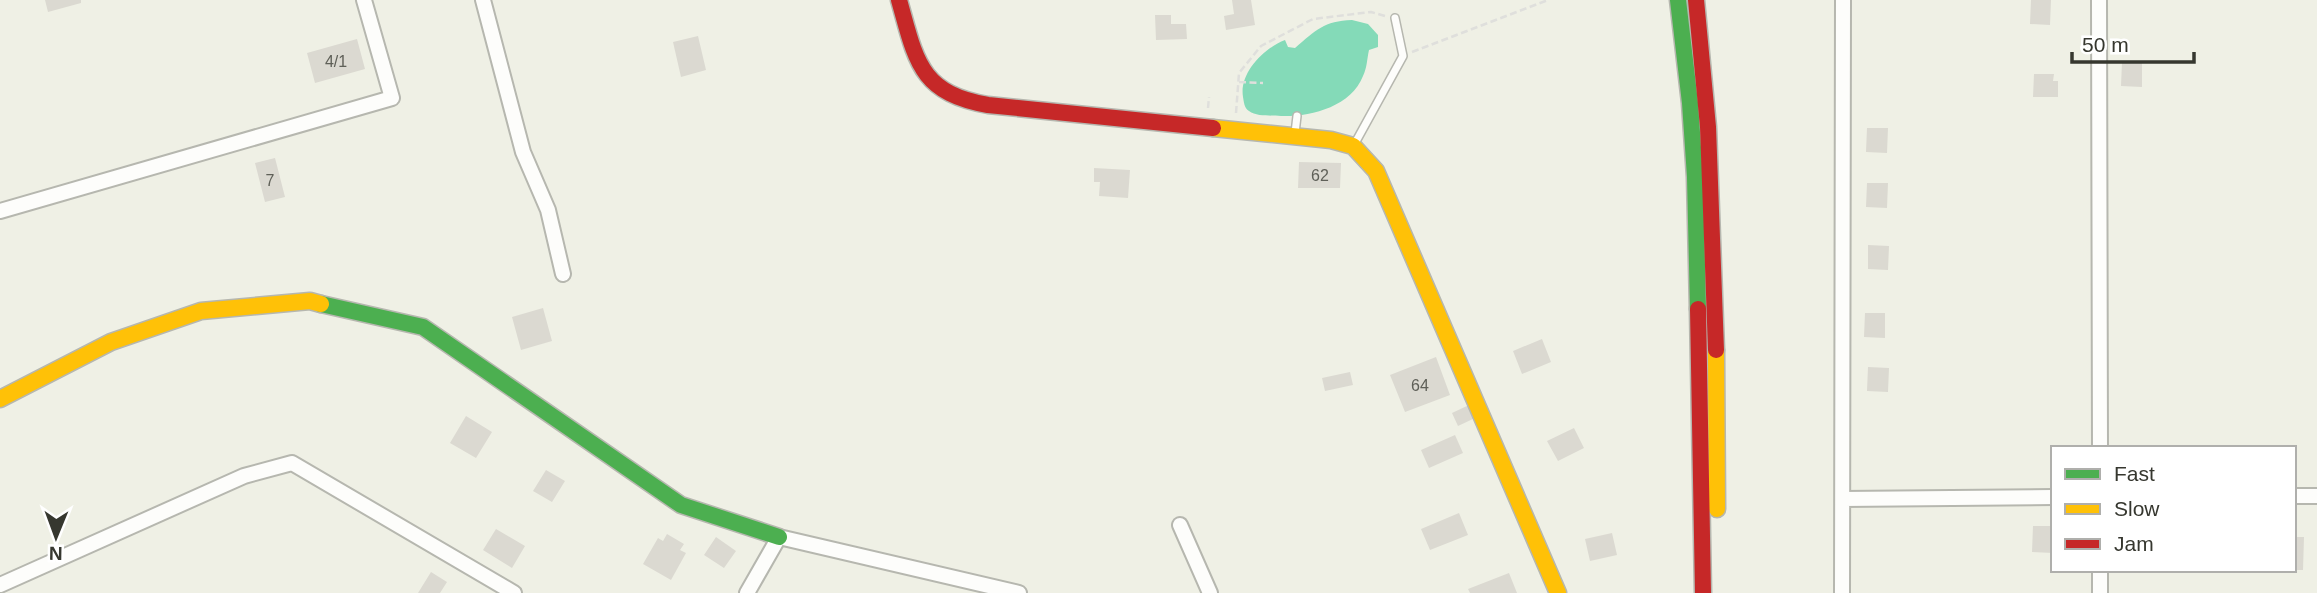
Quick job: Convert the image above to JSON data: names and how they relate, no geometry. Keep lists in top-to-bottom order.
{
  "house_numbers": [
    "4/1",
    "62",
    "7",
    "64"
  ],
  "legend": ["Fast", "Slow", "Jam"],
  "scale_bar": "50 m",
  "north": "bottom"
}
